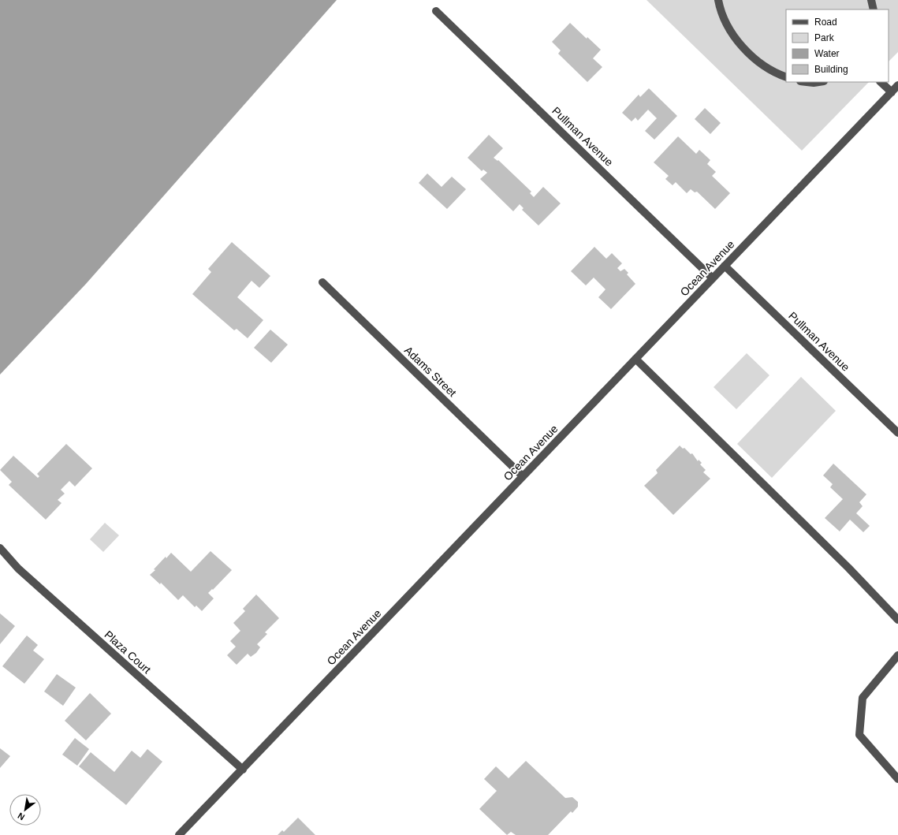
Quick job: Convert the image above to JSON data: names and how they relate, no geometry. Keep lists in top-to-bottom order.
{
  "streets": {
    "street": [
      "Pullman Avenue",
      "Ocean Avenue",
      "Adams Street",
      "Plaza Court"
    ]
  },
  "crossings": [
    ["Pullman Avenue", "Ocean Avenue"],
    ["Ocean Avenue", "Adams Street"],
    ["Ocean Avenue", "Plaza Court"]
  ],
  "legend": [
    "Road",
    "Park",
    "Water",
    "Building"
  ],
  "north": "bottom left"
}
